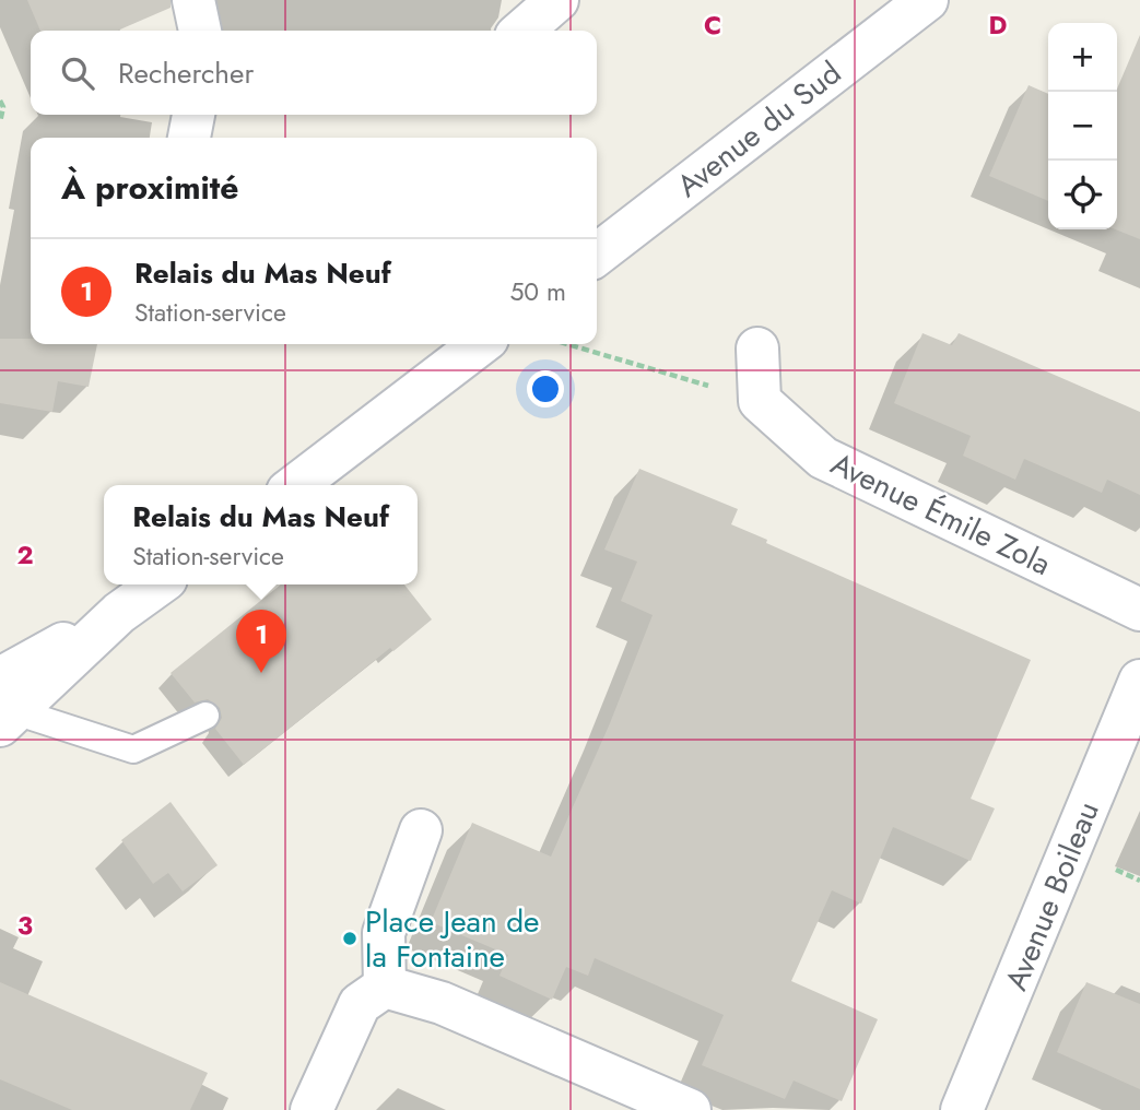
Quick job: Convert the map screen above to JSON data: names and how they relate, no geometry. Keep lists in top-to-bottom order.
{
  "streets": {
    "street": ["Avenue du Sud", "Avenue Émile Zola", "Avenue Boileau"]
  },
  "places": ["Place Jean de la Fontaine"],
  "page": {
    "map_buttons": ["+", "−"],
    "search": "Rechercher",
    "heading": "À proximité",
    "list": [
      {
        "mark": "1",
        "name": "Relais du Mas Neuf",
        "note": "Station-service",
        "value": "50 m"
      }
    ],
    "popup": ["Relais du Mas Neuf", "Station-service"],
    "pins": "1"
  },
  "grid": {
    "columns": ["C", "D"],
    "rows": ["2", "3"]
  }
}
